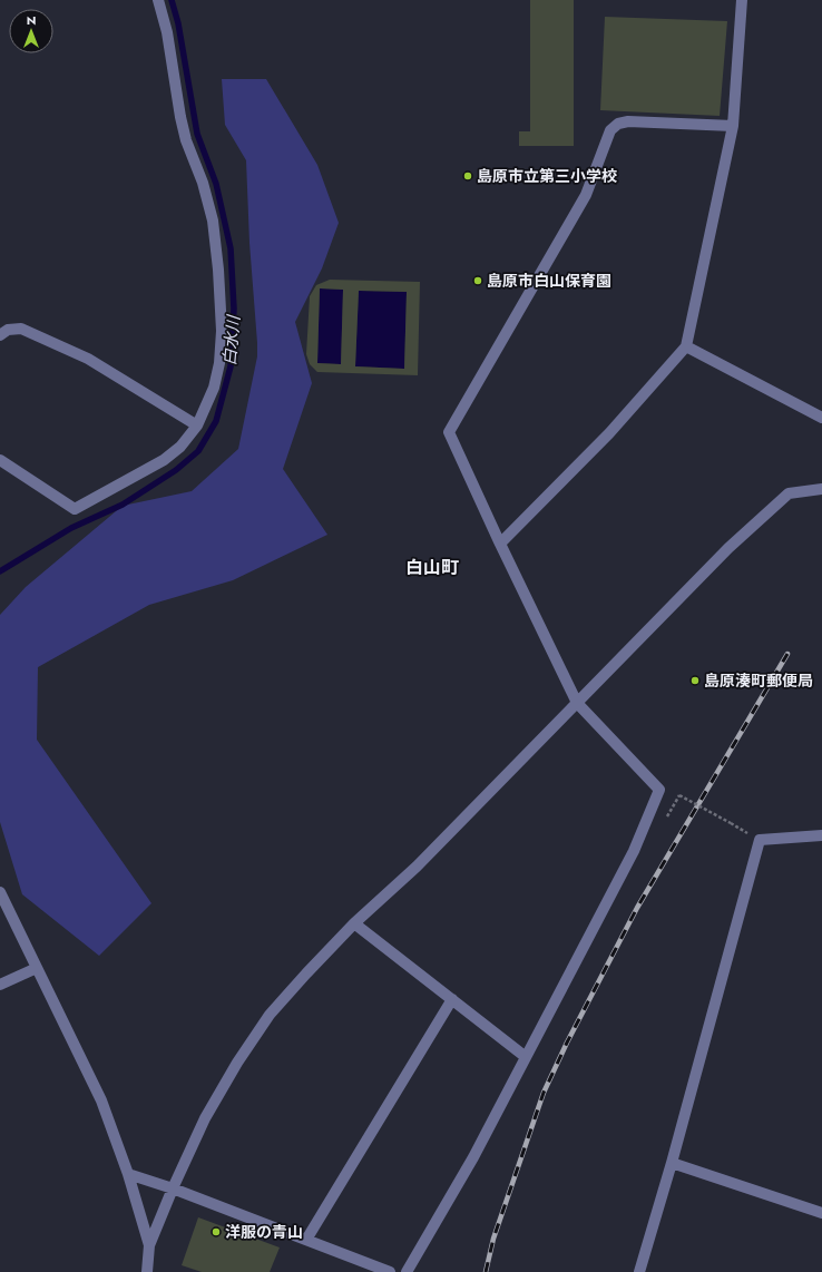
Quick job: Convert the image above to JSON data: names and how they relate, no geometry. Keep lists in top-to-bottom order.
{
  "districts": ["白山町"],
  "water": ["白水川"],
  "places": [
    "島原市立第三小学校",
    "島原市白山保育園",
    "島原湊町郵便局",
    "洋服の青山"
  ],
  "north": "top"
}
